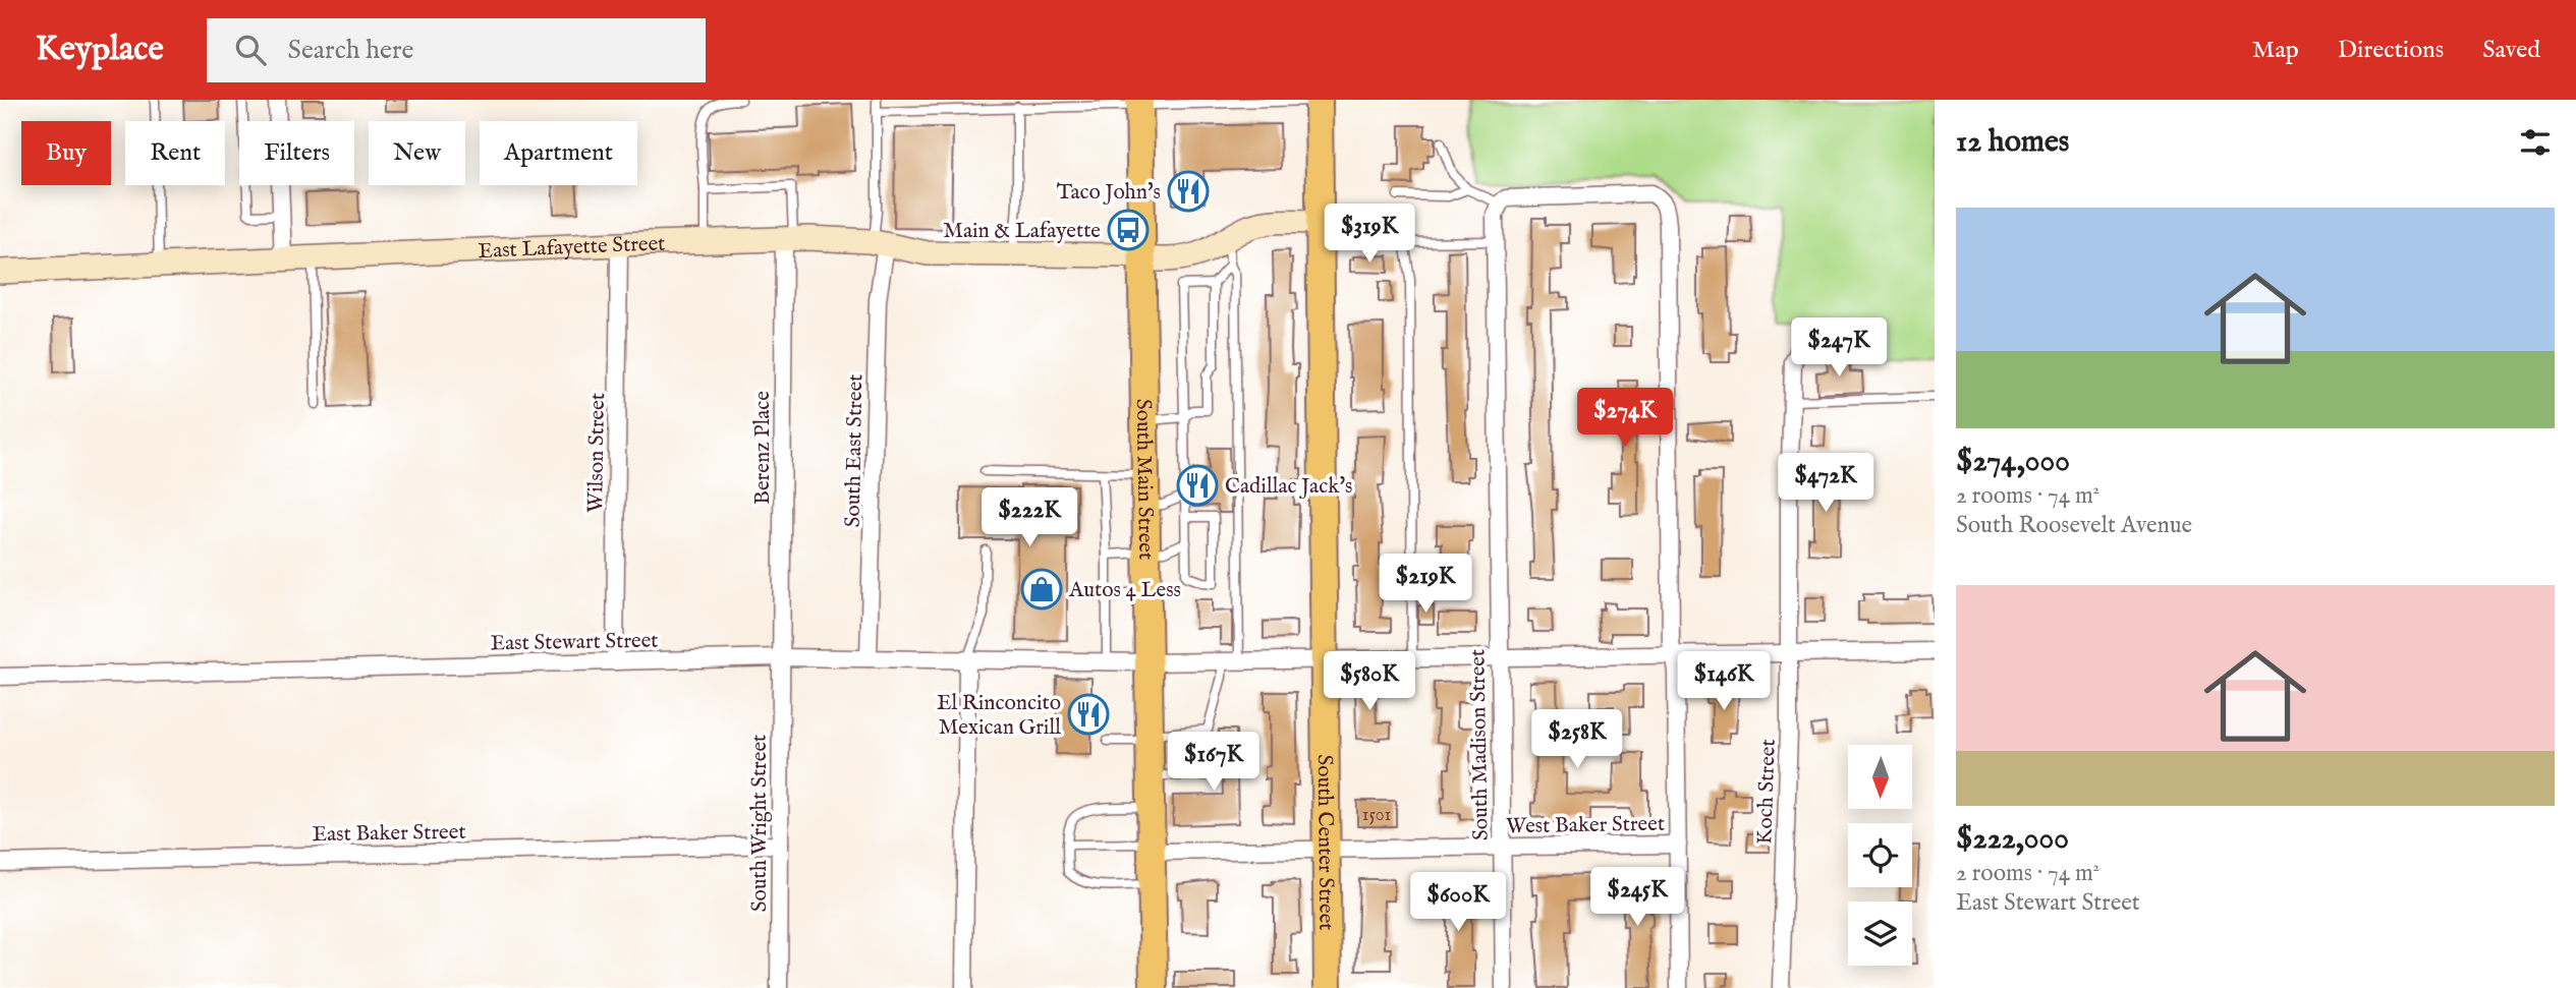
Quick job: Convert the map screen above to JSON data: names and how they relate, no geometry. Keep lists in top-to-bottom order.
{
  "streets": {
    "main road": ["South Main Street", "South Center Street"],
    "street": [
      "East Lafayette Street",
      "Berenz Place",
      "South East Street",
      "Wilson Street",
      "East Stewart Street",
      "South Madison Street",
      "Koch Street",
      "South Wright Street",
      "West Baker Street",
      "East Baker Street"
    ]
  },
  "crossings": [
    ["East Lafayette Street", "Berenz Place"],
    ["East Lafayette Street", "South East Street"],
    ["East Lafayette Street", "Wilson Street"],
    ["East Lafayette Street", "South Main Street"],
    ["East Lafayette Street", "South Center Street"],
    ["Berenz Place", "East Stewart Street"],
    ["Berenz Place", "South Wright Street"],
    ["South East Street", "East Stewart Street"],
    ["Wilson Street", "East Stewart Street"],
    ["South Main Street", "East Stewart Street"],
    ["South Main Street", "West Baker Street"],
    ["East Stewart Street", "South Madison Street"],
    ["East Stewart Street", "Koch Street"],
    ["East Stewart Street", "South Wright Street"],
    ["East Stewart Street", "South Center Street"],
    ["South Madison Street", "West Baker Street"],
    ["South Wright Street", "East Baker Street"],
    ["West Baker Street", "South Center Street"]
  ],
  "places": {
    "restaurant": ["Taco John's", "Cadillac Jack's", "El Rinconcito Mexican Grill"],
    "bus stop": ["Main & Lafayette"],
    "shop": ["Autos 4 Less"]
  },
  "house_numbers": ["1501"],
  "north": "bottom",
  "page": {
    "header": "Keyplace",
    "search": "Search here",
    "nav": ["Map", "Directions", "Saved"],
    "heading": "12 homes",
    "chip": [
      "Buy",
      "Rent",
      "Filters",
      "New",
      "Apartment"
    ],
    "list": [
      {
        "name": "$274,000",
        "note": "2 rooms · 74 m² · South Roosevelt Avenue"
      },
      {
        "name": "$222,000",
        "note": "2 rooms · 74 m² · East Stewart Street"
      }
    ],
    "price": [
      "$319K",
      "$247K",
      "$274K",
      "$472K",
      "$222K",
      "$219K",
      "$580K",
      "$146K",
      "$258K",
      "$167K",
      "$245K",
      "$600K"
    ]
  }
}
